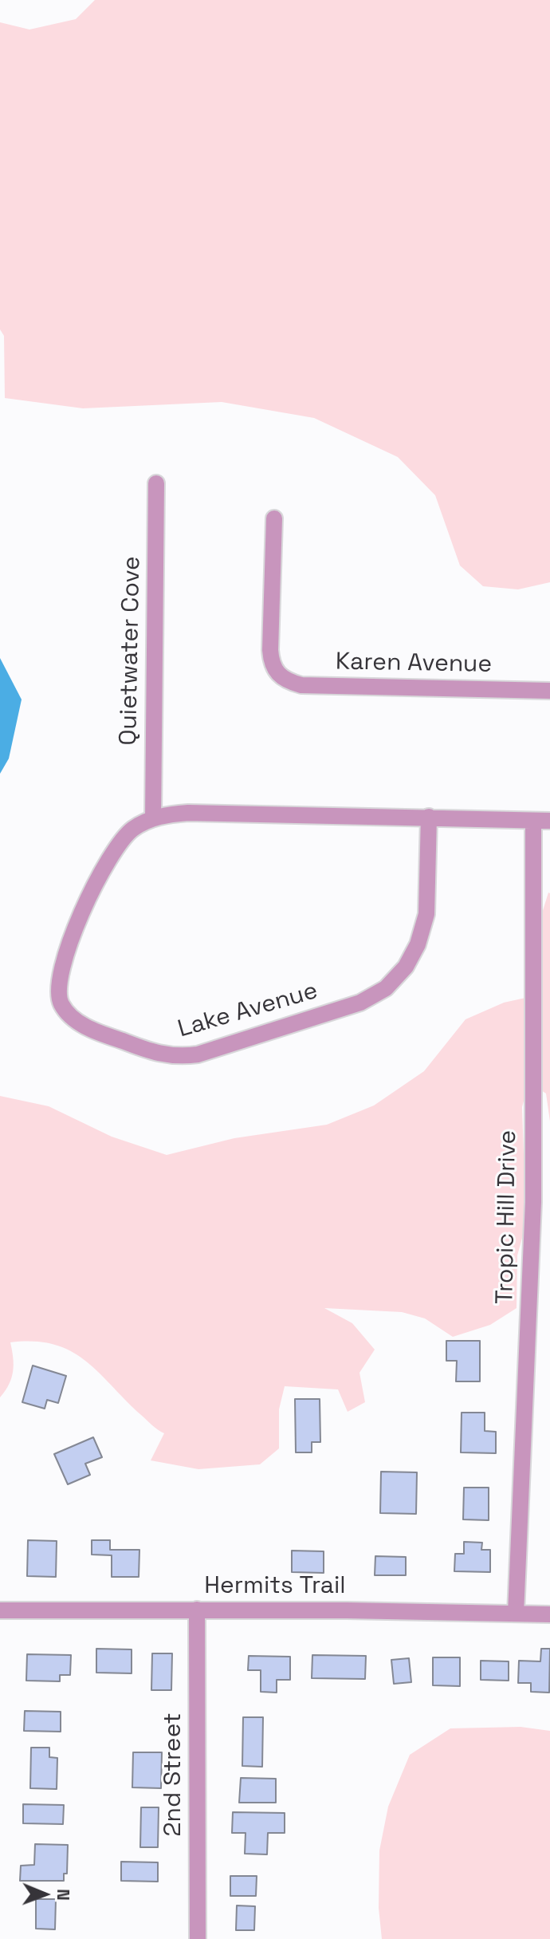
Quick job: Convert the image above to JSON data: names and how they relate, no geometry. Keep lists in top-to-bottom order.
{
  "streets": {
    "street": [
      "Quietwater Cove",
      "Karen Avenue",
      "Lake Avenue",
      "Tropic Hill Drive",
      "Hermits Trail",
      "2nd Street"
    ]
  },
  "crossings": [
    ["Quietwater Cove", "Lake Avenue"],
    ["Lake Avenue", "Tropic Hill Drive"],
    ["Tropic Hill Drive", "Hermits Trail"],
    ["Hermits Trail", "2nd Street"]
  ],
  "north": "right"
}
